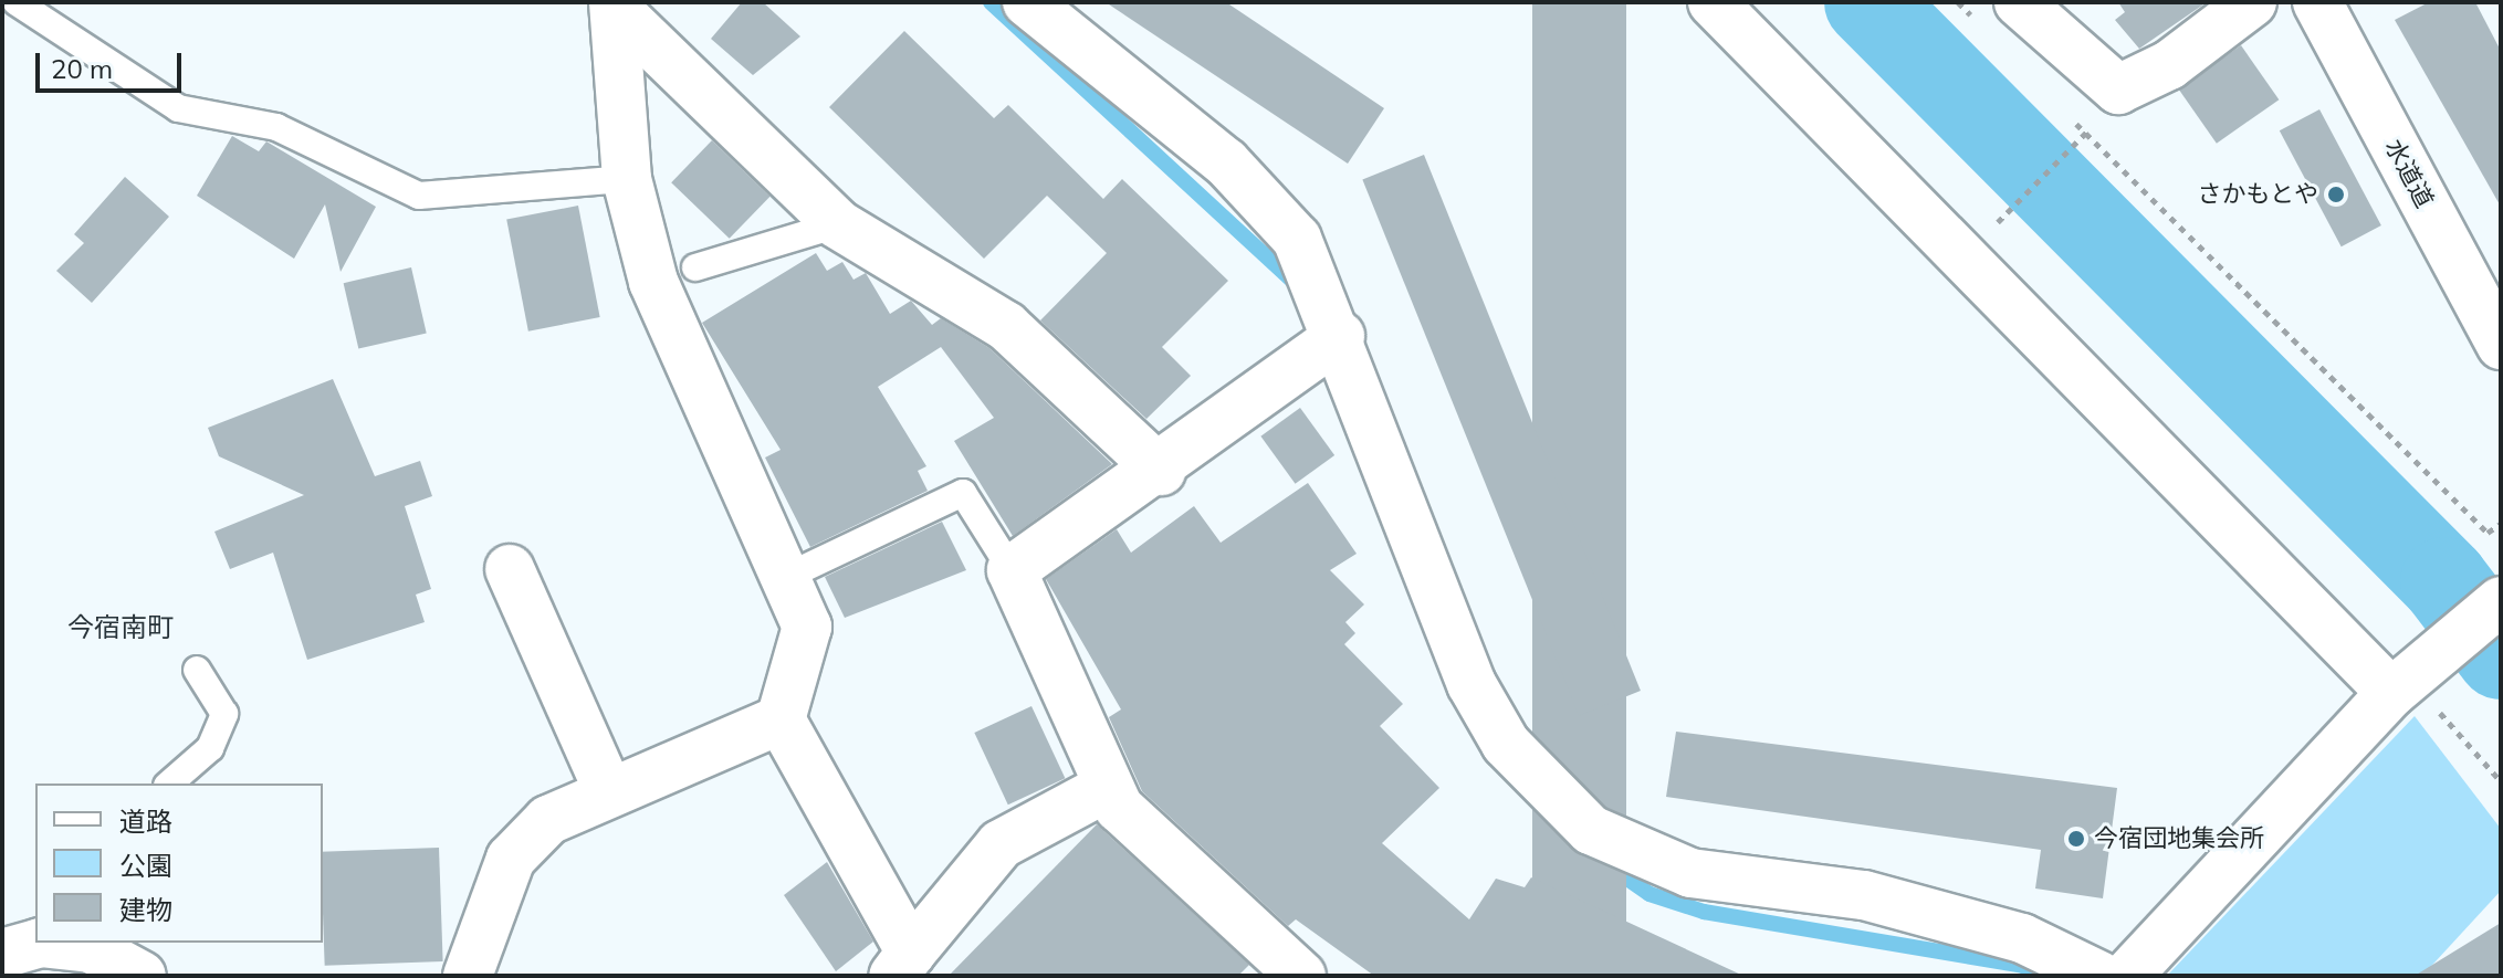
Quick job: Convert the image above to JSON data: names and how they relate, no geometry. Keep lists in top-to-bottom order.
{
  "streets": {
    "street": ["水道道"]
  },
  "districts": ["今宿南町"],
  "places": ["さかもとや", "今宿団地集会所"],
  "legend": ["道路", "公園", "建物"],
  "scale_bar": "20 m"
}
